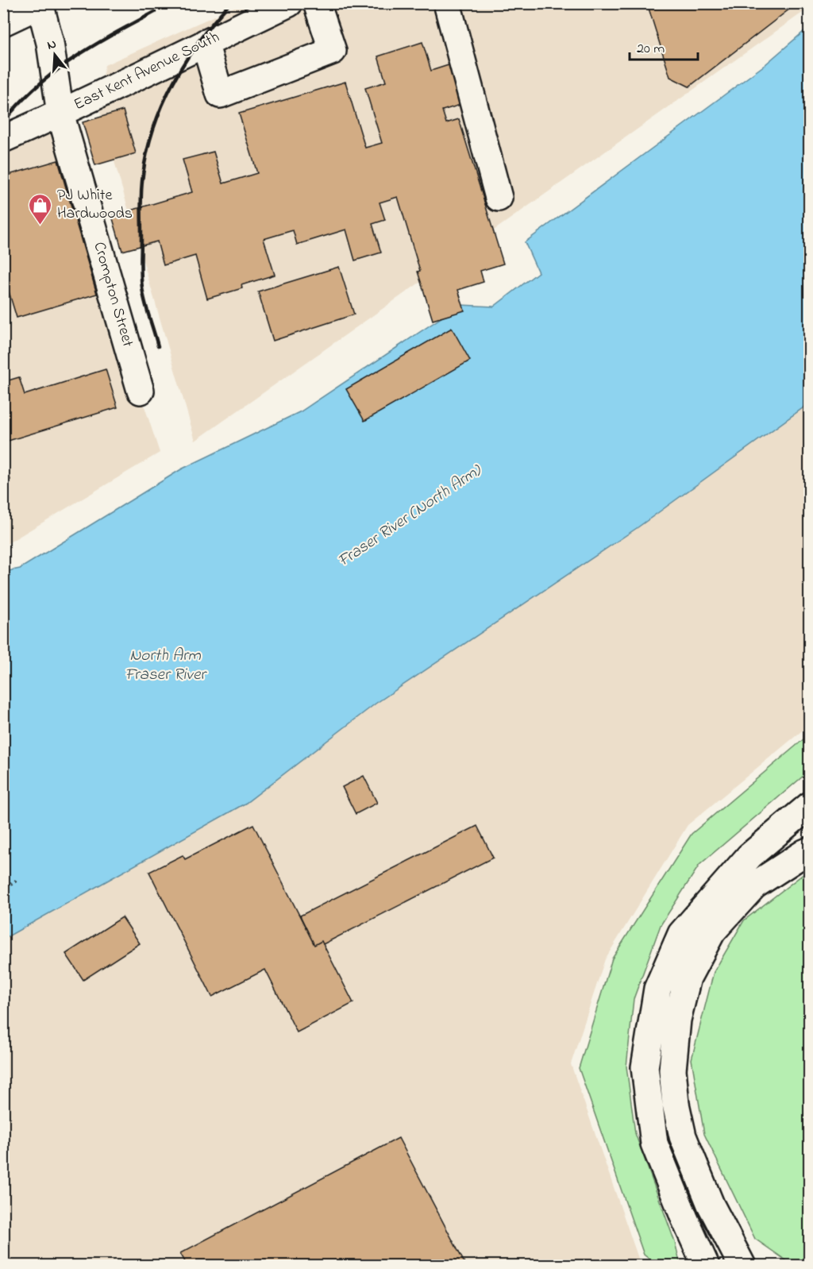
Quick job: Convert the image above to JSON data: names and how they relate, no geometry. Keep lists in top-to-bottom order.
{
  "streets": {
    "main road": ["East Kent Avenue South", "Crompton Street"]
  },
  "crossings": [
    ["East Kent Avenue South", "Crompton Street"]
  ],
  "water": ["Fraser River (North Arm)", "North Arm Fraser River"],
  "places": {
    "shop": ["PJ White Hardwoods"]
  },
  "scale_bar": "20 m",
  "north": "top"
}
